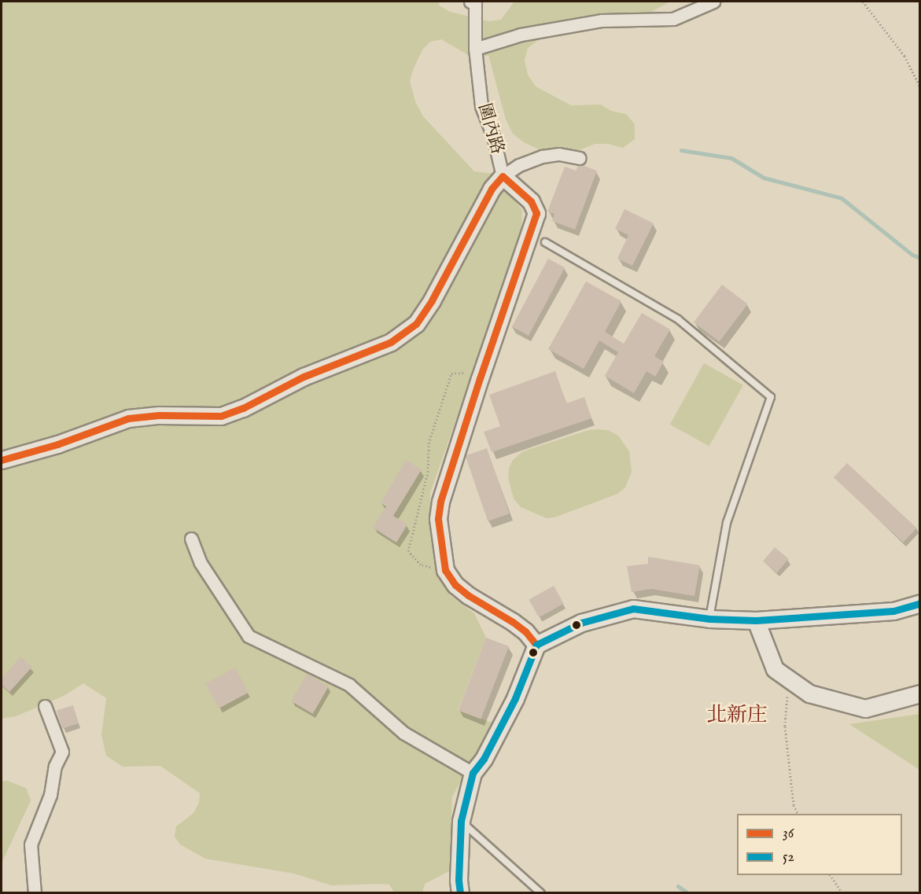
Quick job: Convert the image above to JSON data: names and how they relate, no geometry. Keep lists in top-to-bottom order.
{
  "streets": {
    "street": ["圍內路"]
  },
  "districts": ["北新庄"],
  "lines": ["transit line 36", "transit line 52"],
  "legend": ["36", "52"]
}
